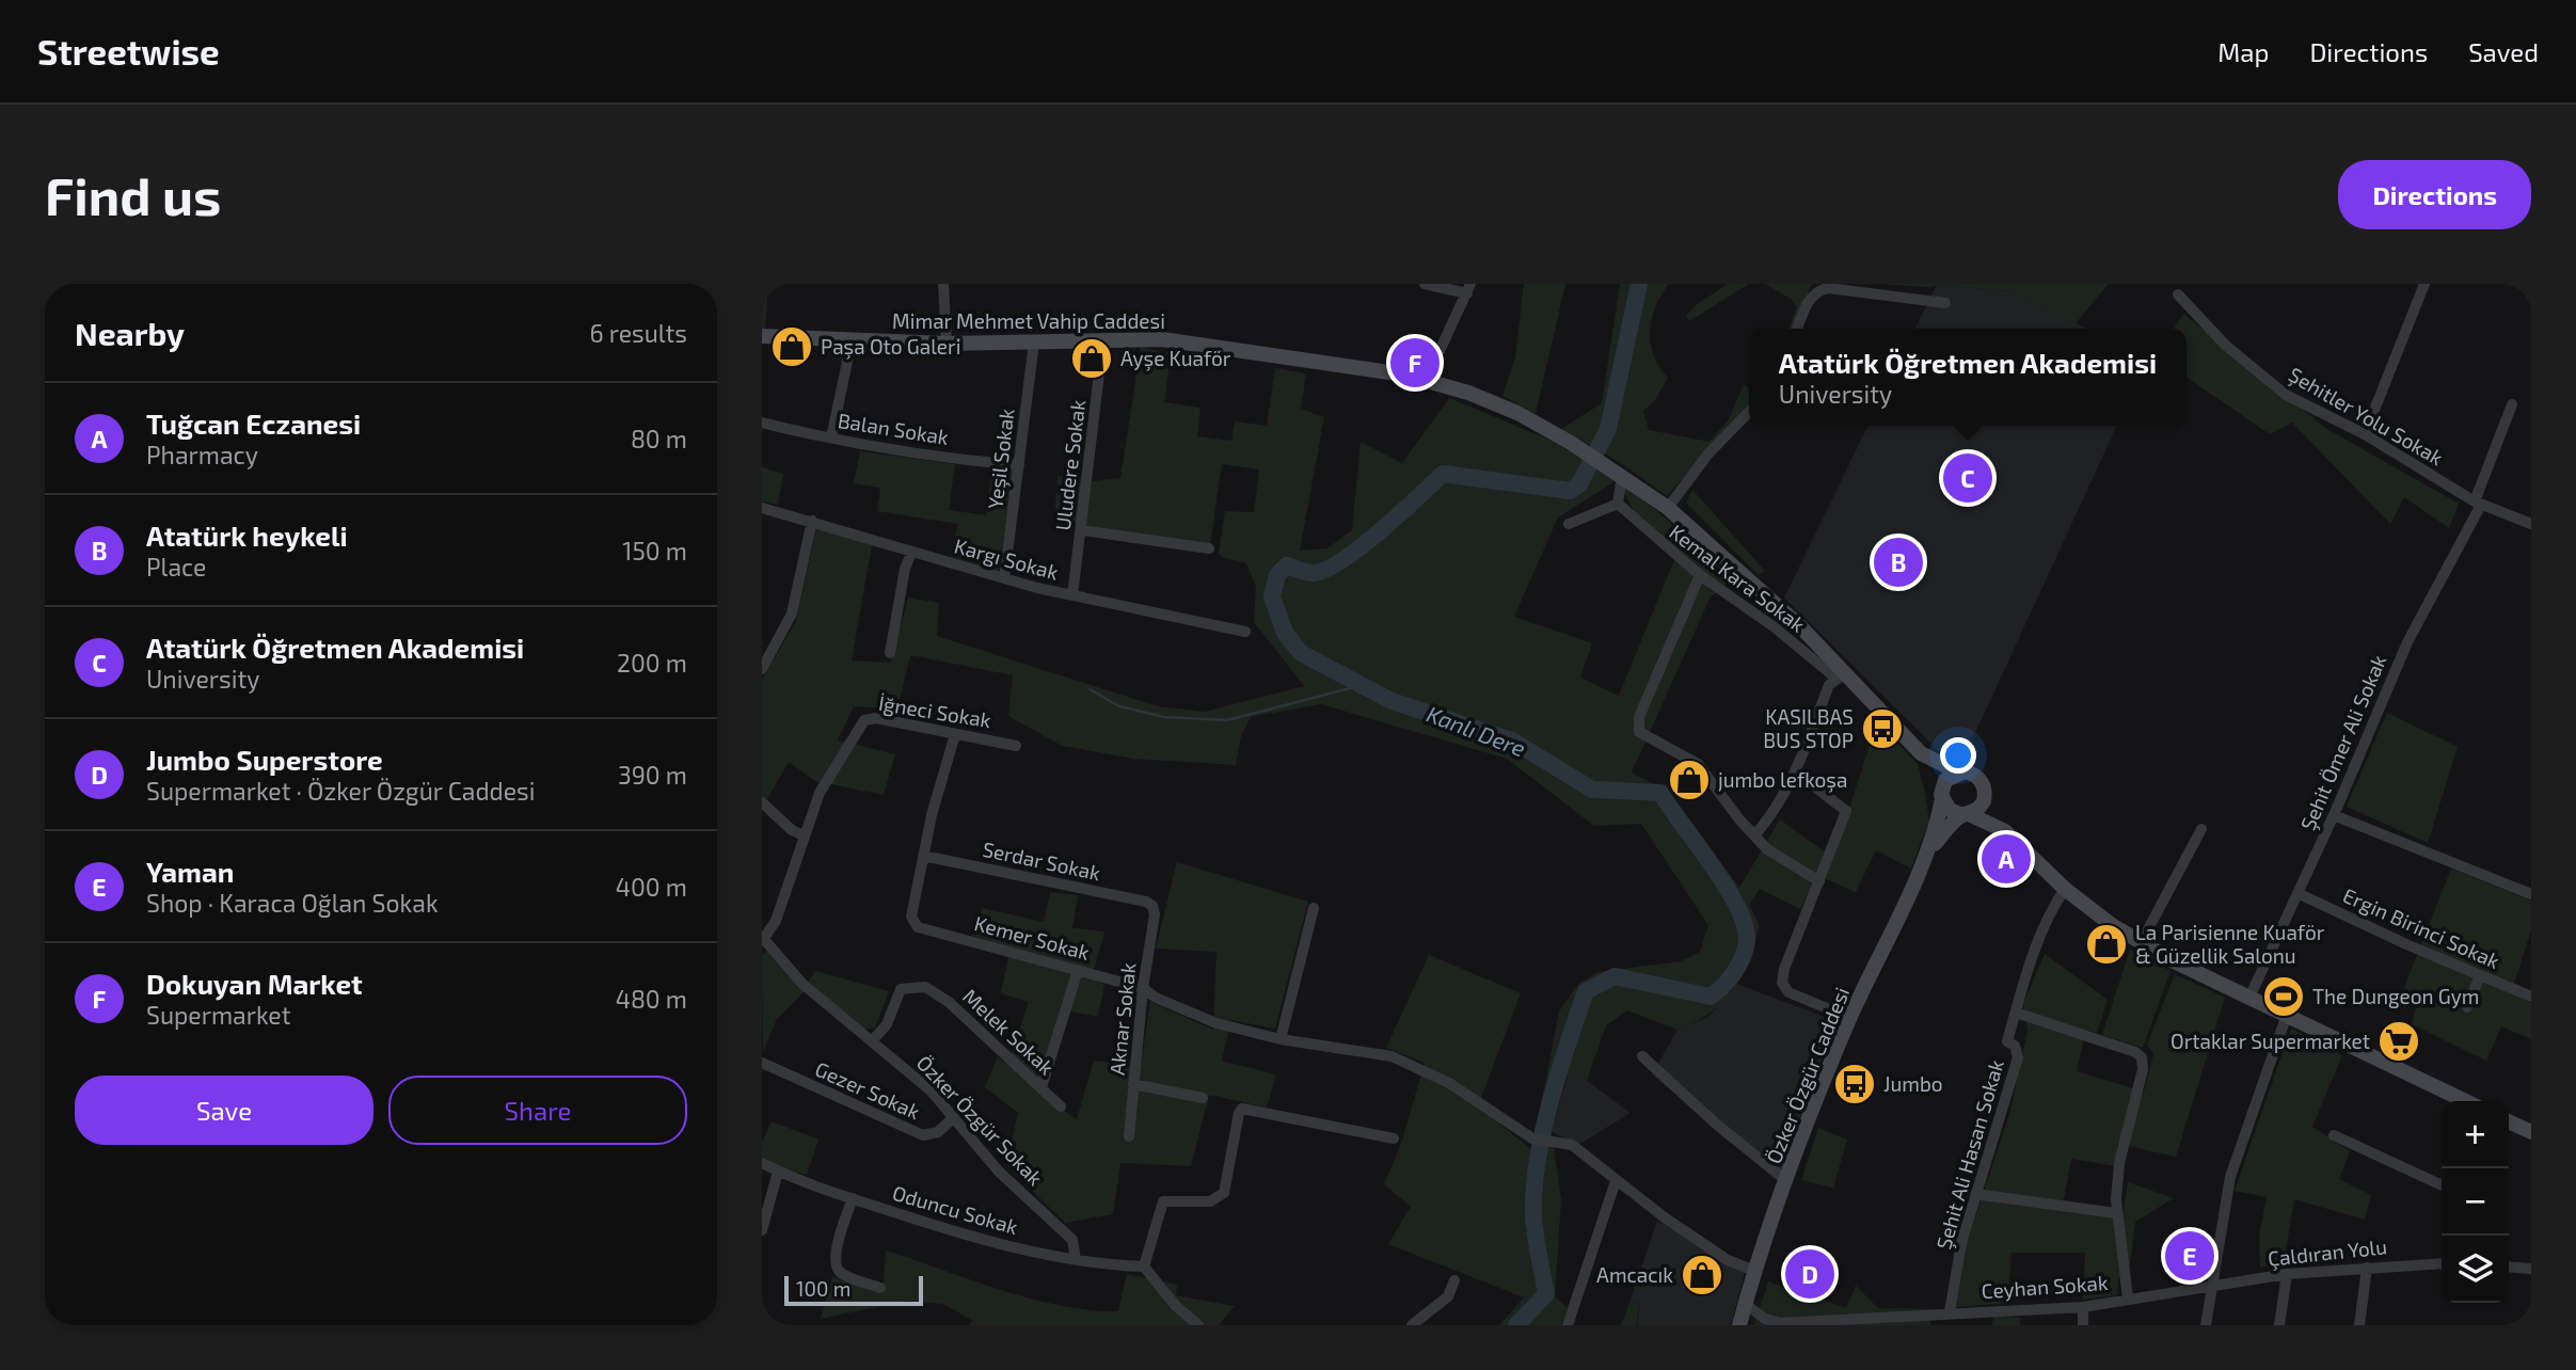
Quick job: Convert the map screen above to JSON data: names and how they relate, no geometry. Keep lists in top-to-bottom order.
{
  "streets": {
    "main road": ["Mimar Mehmet Vahip Caddesi", "Özker Özgür Caddesi"],
    "street": [
      "Şehitler Yolu Sokak",
      "Balan Sokak",
      "Yeşil Sokak",
      "Uludere Sokak",
      "Kargı Sokak",
      "Kemal Kara Sokak",
      "İğneci Sokak",
      "Şehit Ömer Ali Sokak",
      "Serdar Sokak",
      "Ergin Birinci Sokak",
      "Kemer Sokak",
      "Aknar Sokak",
      "Melek Sokak",
      "Gezer Sokak",
      "Özker Özgür Sokak",
      "Şehit Ali Hasan Sokak",
      "Oduncu Sokak",
      "Çaldıran Yolu",
      "Ceyhan Sokak"
    ]
  },
  "crossings": [
    ["Mimar Mehmet Vahip Caddesi", "Yeşil Sokak"],
    ["Mimar Mehmet Vahip Caddesi", "Uludere Sokak"],
    ["Mimar Mehmet Vahip Caddesi", "Kemal Kara Sokak"],
    ["Mimar Mehmet Vahip Caddesi", "Özker Özgür Caddesi"],
    ["Şehitler Yolu Sokak", "Şehit Ömer Ali Sokak"],
    ["Balan Sokak", "Yeşil Sokak"],
    ["Yeşil Sokak", "Kargı Sokak"],
    ["Uludere Sokak", "Kargı Sokak"],
    ["İğneci Sokak", "Özker Özgür Sokak"],
    ["Şehit Ömer Ali Sokak", "Ergin Birinci Sokak"],
    ["Serdar Sokak", "Kemer Sokak"],
    ["Serdar Sokak", "Aknar Sokak"],
    ["Kemer Sokak", "Aknar Sokak"],
    ["Melek Sokak", "Özker Özgür Sokak"],
    ["Özker Özgür Caddesi", "Ceyhan Sokak"],
    ["Gezer Sokak", "Özker Özgür Sokak"],
    ["Özker Özgür Sokak", "Oduncu Sokak"],
    ["Şehit Ali Hasan Sokak", "Ceyhan Sokak"],
    ["Çaldıran Yolu", "Ceyhan Sokak"]
  ],
  "water": ["Kanlı Dere"],
  "places": {
    "shop": [
      "Paşa Oto Galeri",
      "Ayşe Kuaför",
      "jumbo lefkoşa",
      "La Parisienne Kuaför & Güzellik Salonu",
      "Amcacık"
    ],
    "bus stop": ["KASILBAS BUS STOP", "Jumbo"],
    "sports": ["The Dungeon Gym"],
    "supermarket": ["Ortaklar Supermarket"]
  },
  "scale_bar": "100 m",
  "page": {
    "header": "Streetwise",
    "nav": ["Map", "Directions", "Saved"],
    "buttons": [
      "Directions",
      ["Save", "Share"]
    ],
    "title": "Find us",
    "heading": ["Nearby", "6 results"],
    "popup": ["Atatürk Öğretmen Akademisi", "University"],
    "pins": [
      "F",
      "C",
      "B",
      "A",
      "E",
      "D"
    ],
    "list": [
      {
        "mark": "A",
        "name": "Tuğcan Eczanesi",
        "note": "Pharmacy",
        "value": "80 m"
      },
      {
        "mark": "B",
        "name": "Atatürk heykeli",
        "note": "Place",
        "value": "150 m"
      },
      {
        "mark": "C",
        "name": "Atatürk Öğretmen Akademisi",
        "note": "University",
        "value": "200 m"
      },
      {
        "mark": "D",
        "name": "Jumbo Superstore",
        "note": "Supermarket · Özker Özgür Caddesi",
        "value": "390 m"
      },
      {
        "mark": "E",
        "name": "Yaman",
        "note": "Shop · Karaca Oğlan Sokak",
        "value": "400 m"
      },
      {
        "mark": "F",
        "name": "Dokuyan Market",
        "note": "Supermarket",
        "value": "480 m"
      }
    ],
    "map_buttons": ["+", "−"],
    "scale": "100 m"
  }
}
